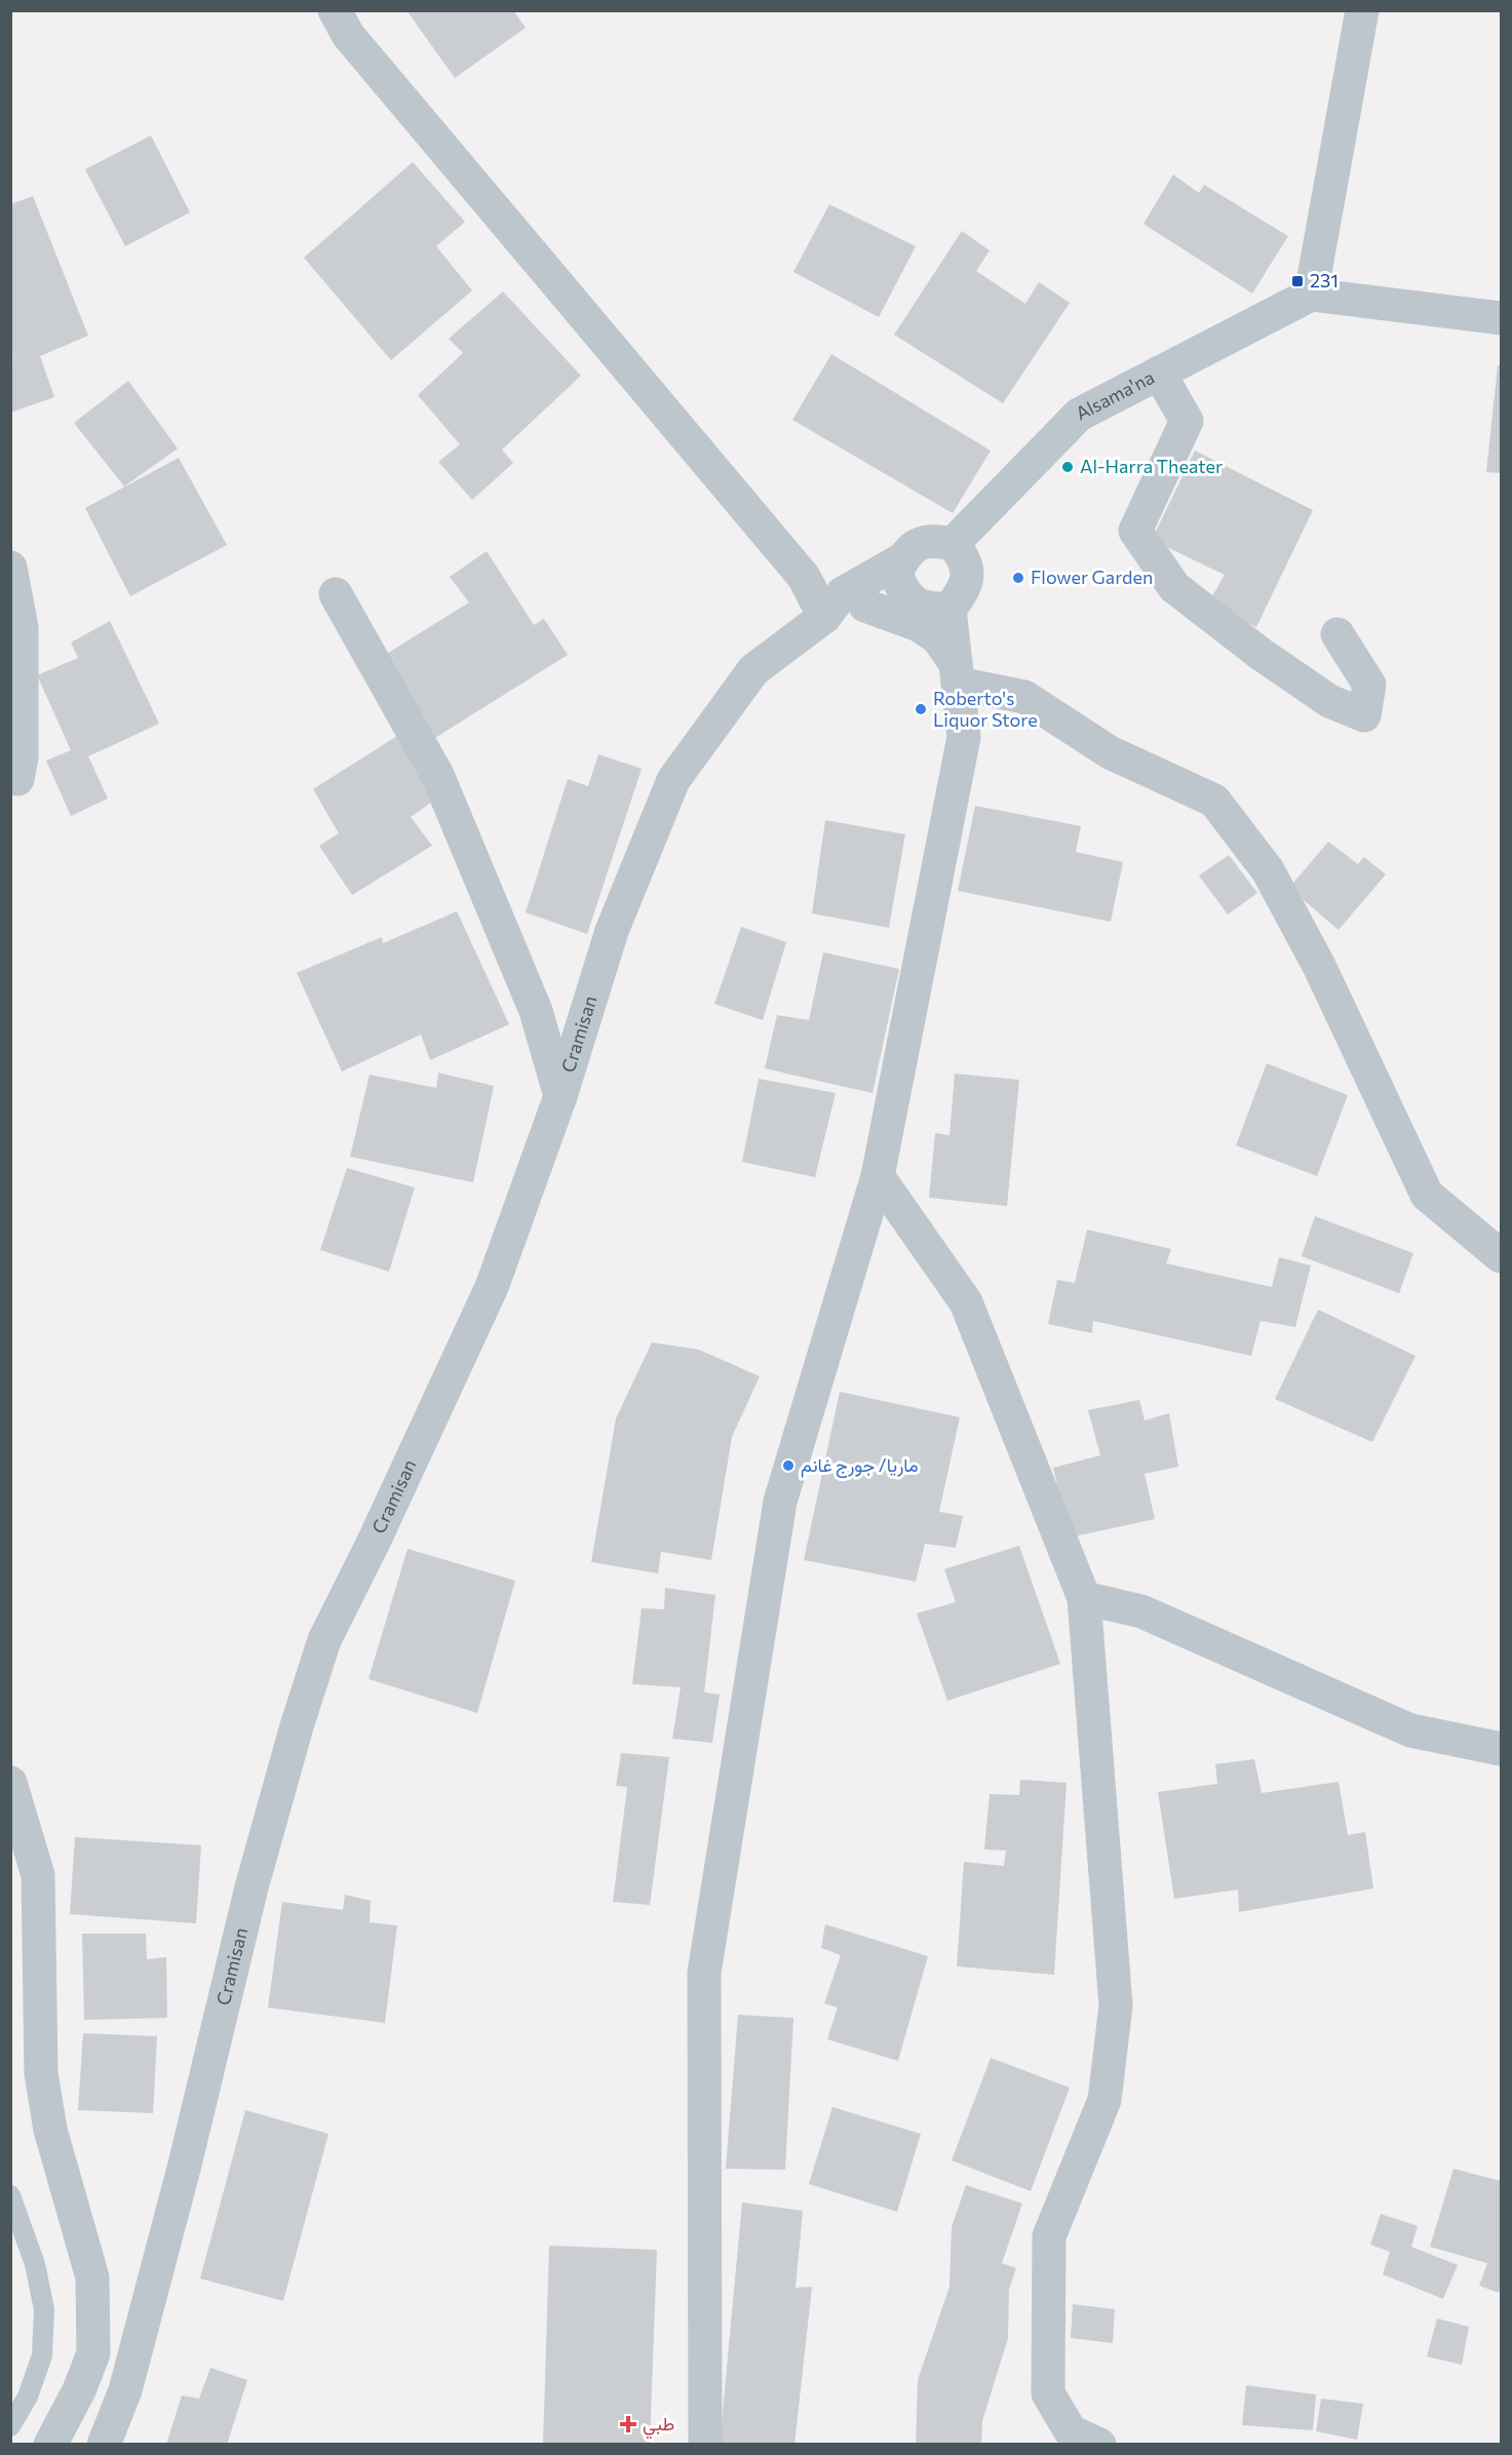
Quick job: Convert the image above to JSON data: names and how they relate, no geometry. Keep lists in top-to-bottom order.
{
  "streets": {
    "street": ["Alsama'na", "Cramisan"]
  },
  "places": {
    "transit": ["231"],
    "other": [
      "Al-Harra Theater",
      "Flower Garden",
      "Roberto's Liquor Store",
      "ماريا/ جورج غانم"
    ],
    "health": ["طبي"]
  }
}
